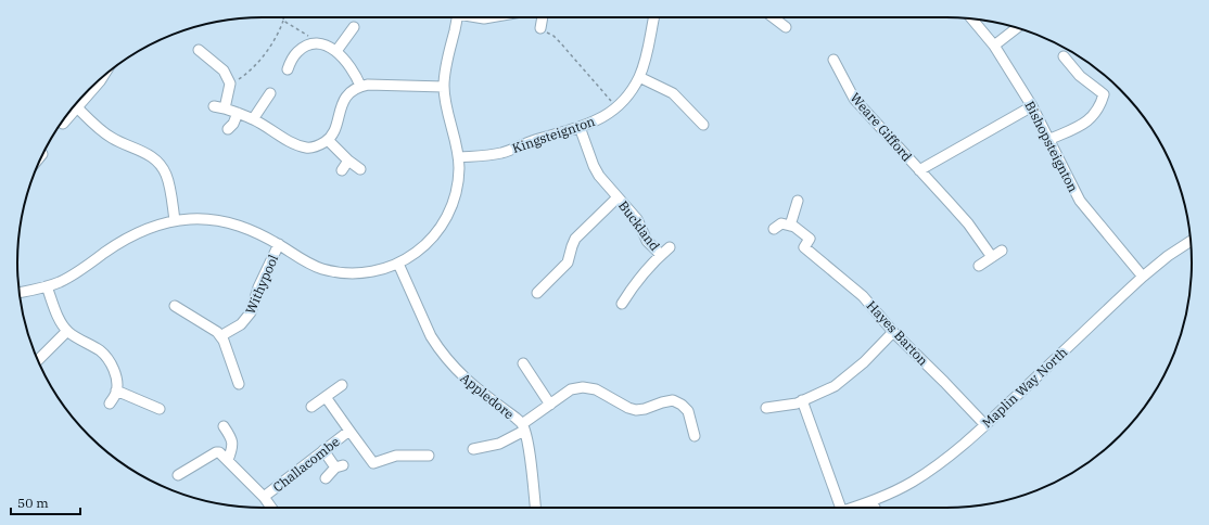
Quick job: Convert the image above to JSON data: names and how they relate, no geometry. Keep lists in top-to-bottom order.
{
  "streets": {
    "street": [
      "Weare Gifford",
      "Kingsteignton",
      "Bishopsteignton",
      "Buckland",
      "Withypool",
      "Hayes Barton",
      "Maplin Way North",
      "Appledore",
      "Challacombe"
    ]
  },
  "crossings": [
    ["Weare Gifford", "Bishopsteignton"],
    ["Kingsteignton", "Buckland"],
    ["Bishopsteignton", "Maplin Way North"],
    ["Hayes Barton", "Maplin Way North"]
  ],
  "scale_bar": "50 m"
}
